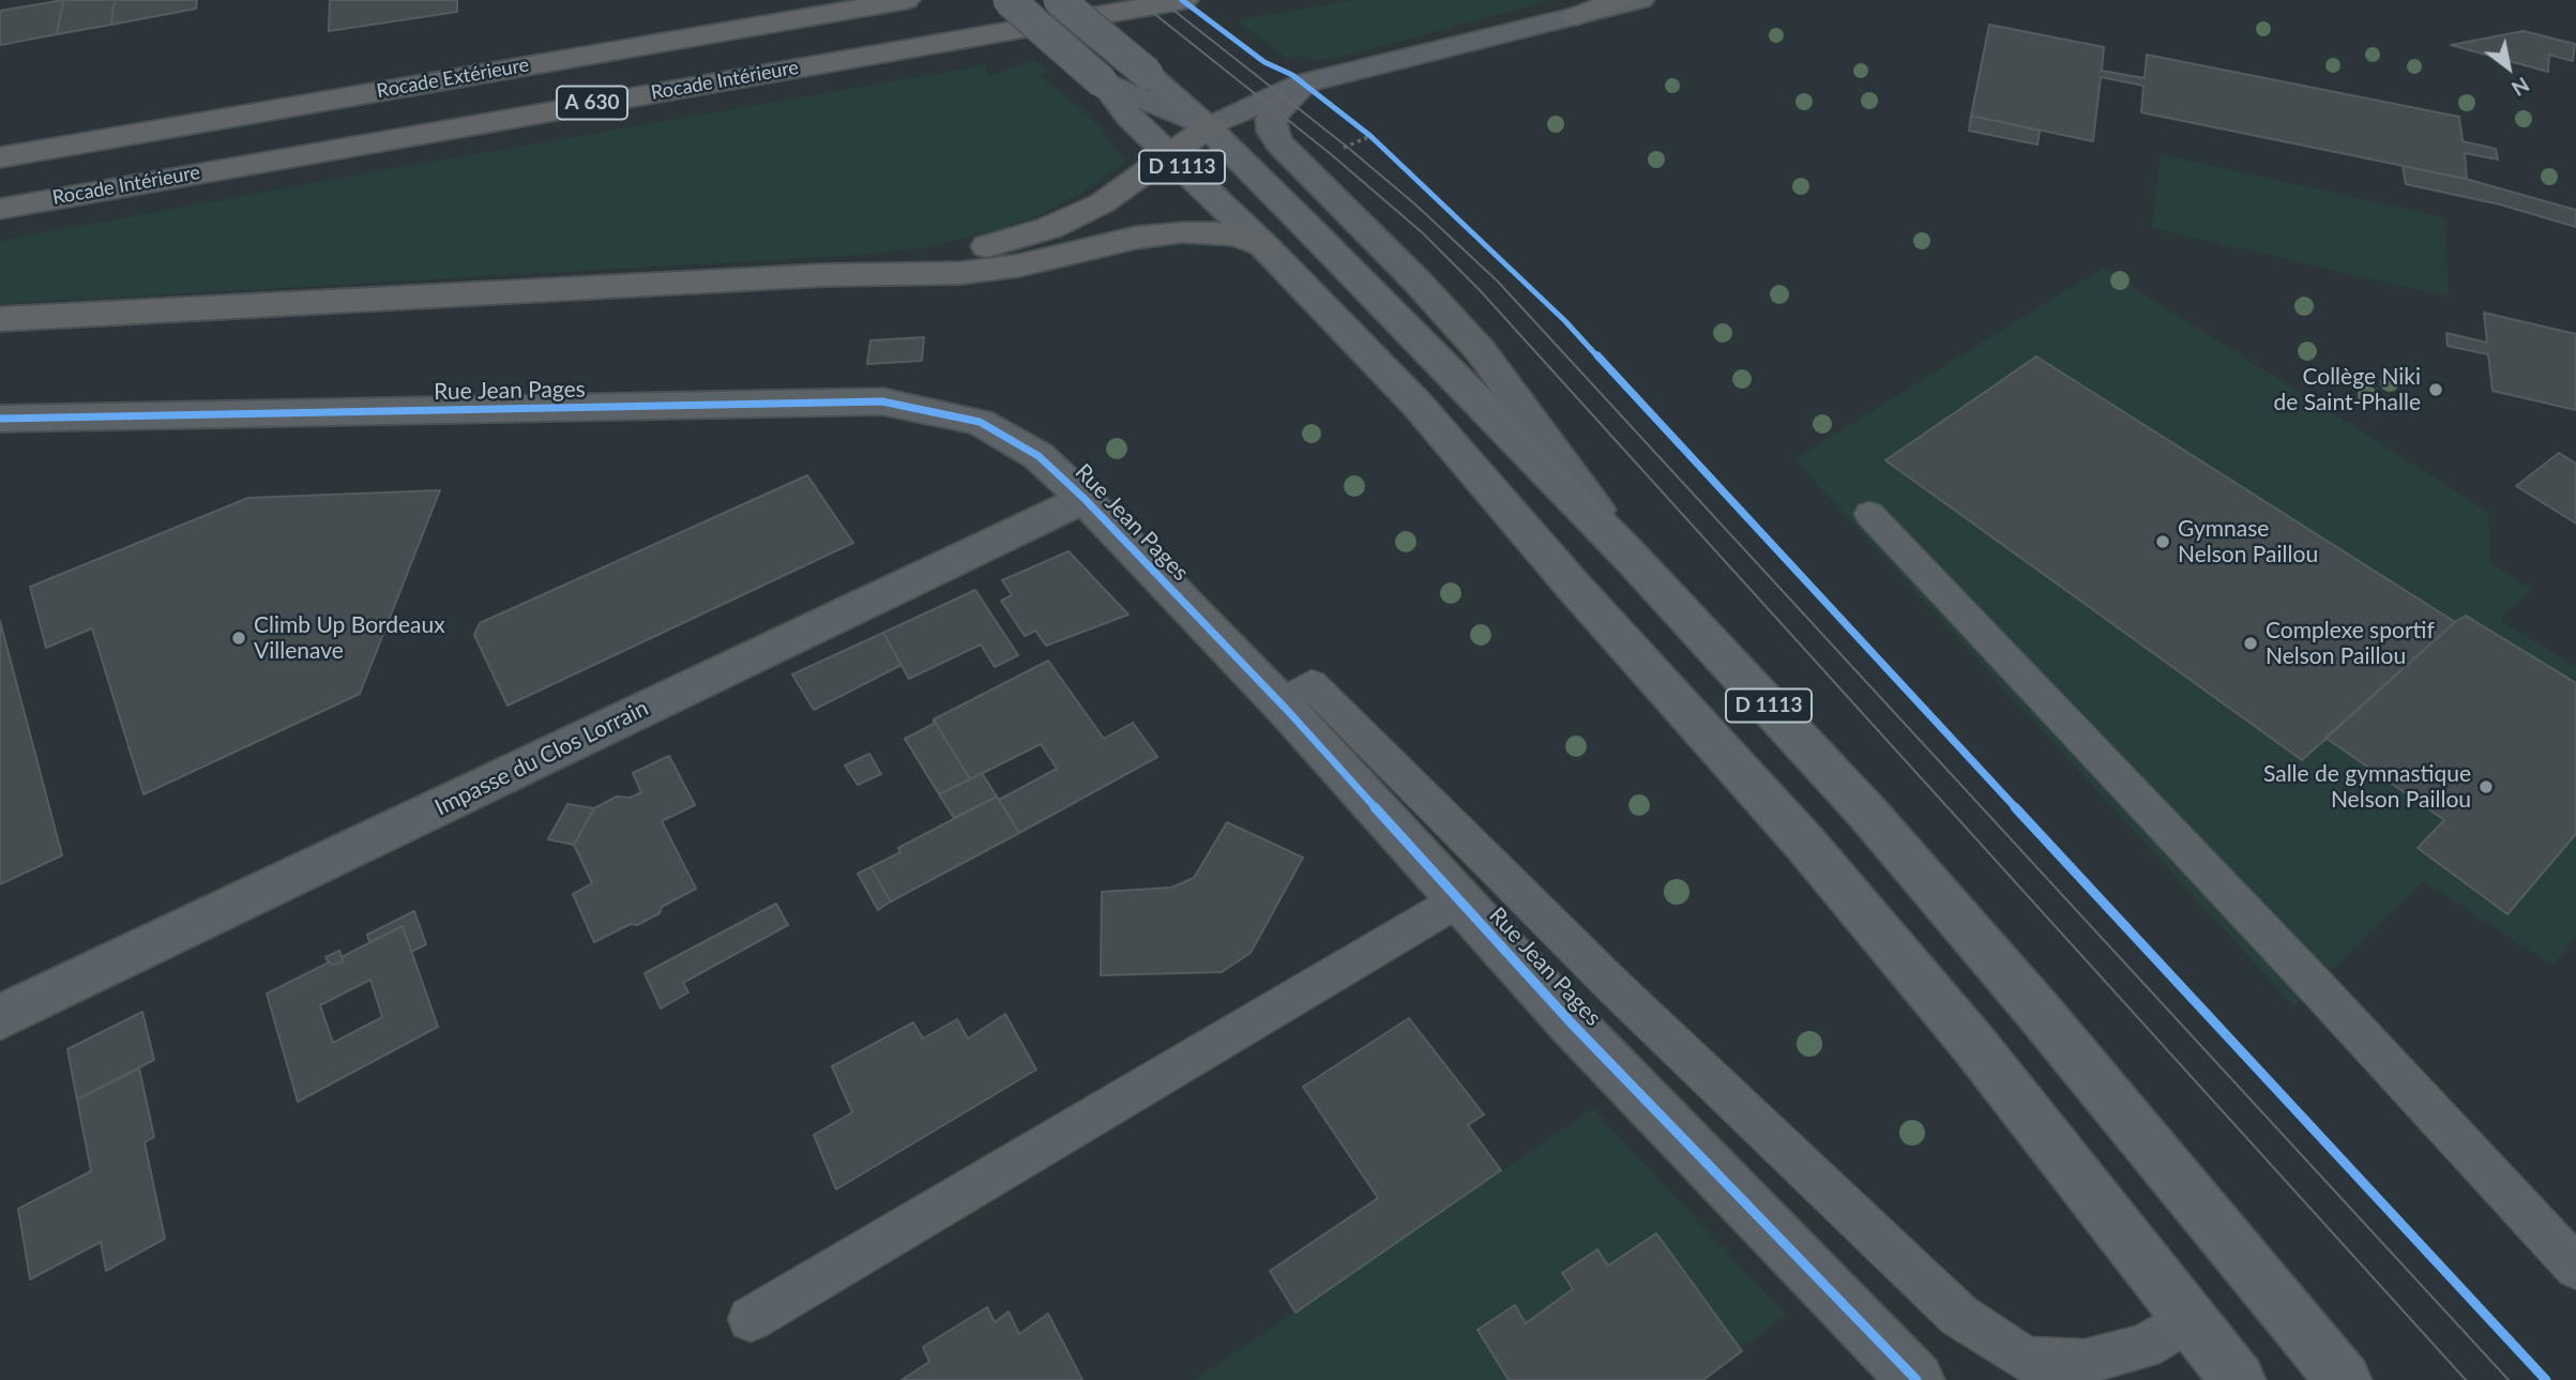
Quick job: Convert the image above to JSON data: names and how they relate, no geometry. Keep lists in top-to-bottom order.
{
  "streets": {
    "highway": ["Rocade Extérieure", "Rocade Intérieure", "A 630"],
    "main road": ["D 1113"],
    "street": ["Rue Jean Pages", "Impasse du Clos Lorrain"]
  },
  "crossings": [
    ["Rue Jean Pages", "Impasse du Clos Lorrain"]
  ],
  "places": [
    "Collège Niki de Saint-Phalle",
    "Gymnase Nelson Paillou",
    "Climb Up Bordeaux Villenave",
    "Complexe sportif Nelson Paillou",
    "Salle de gymnastique Nelson Paillou"
  ],
  "north": "bottom right"
}
